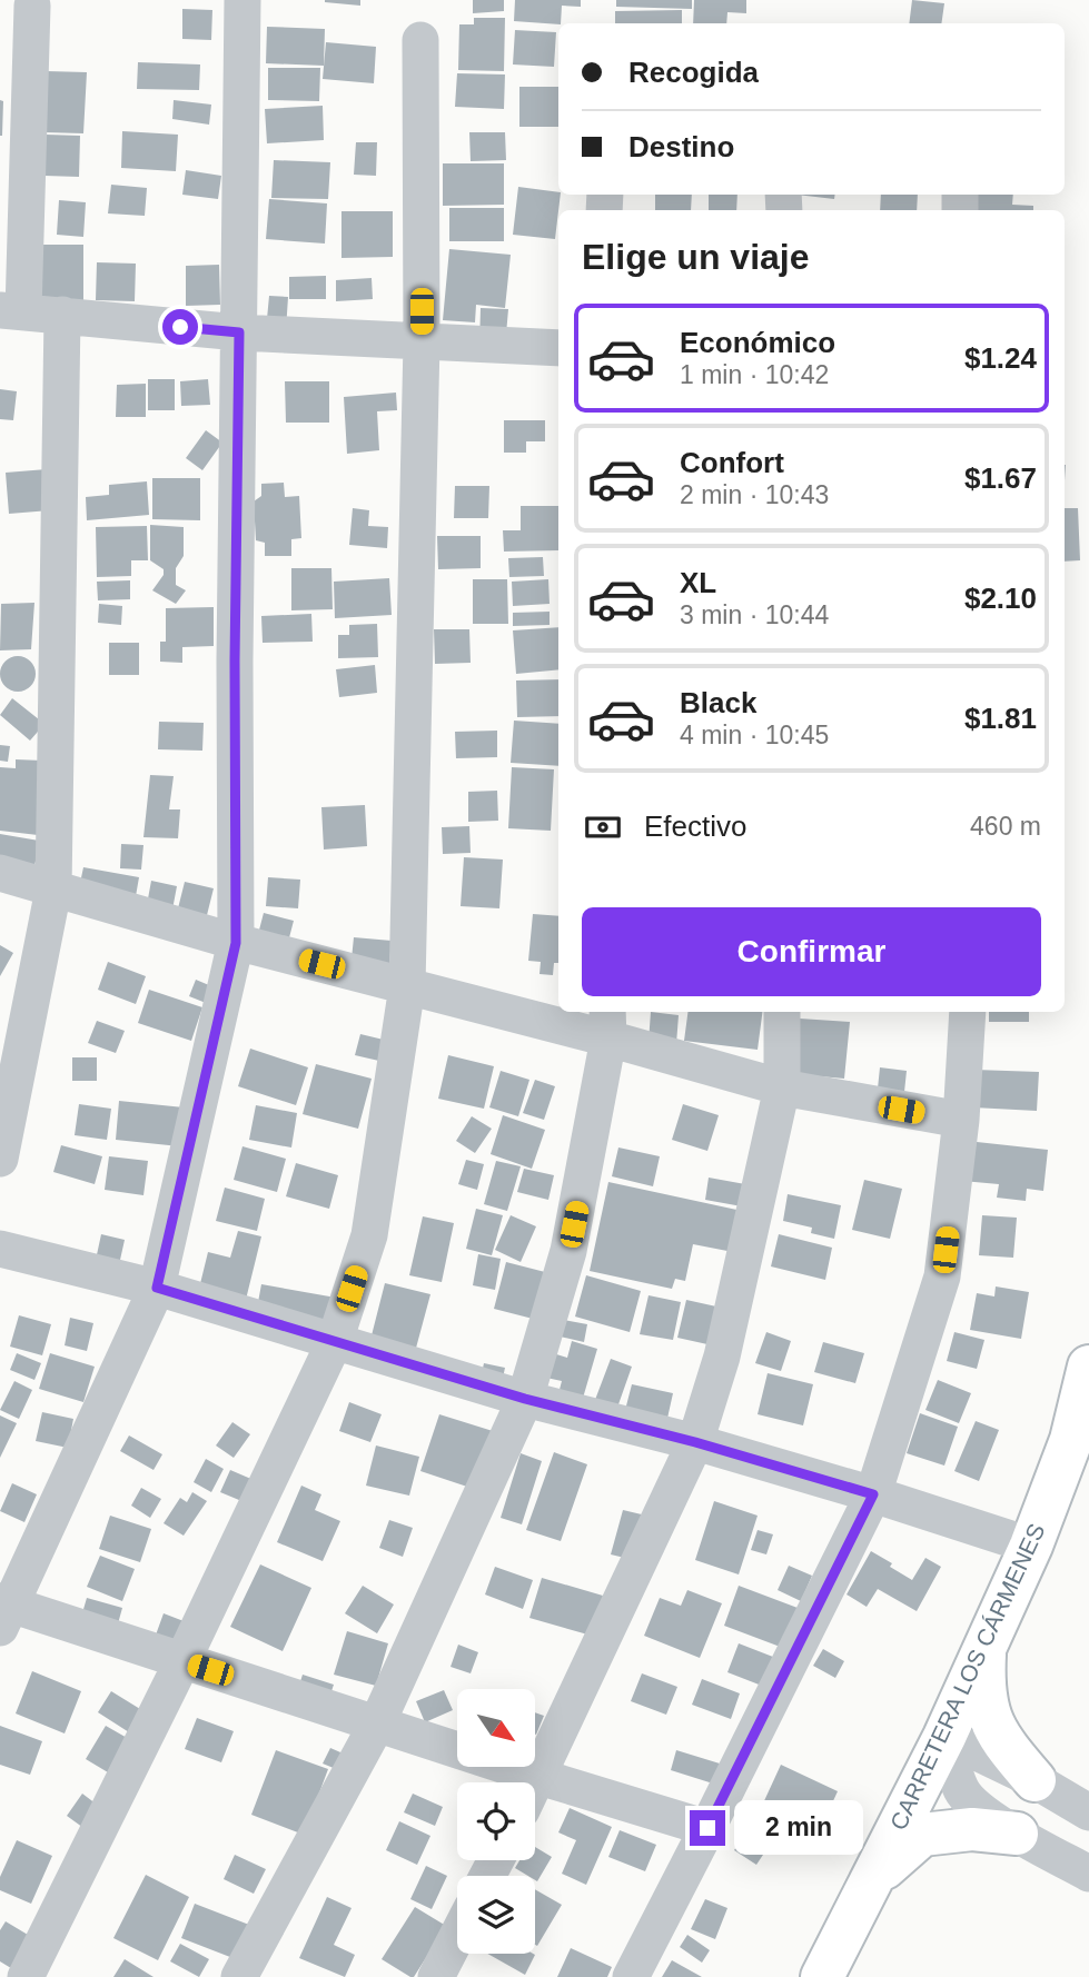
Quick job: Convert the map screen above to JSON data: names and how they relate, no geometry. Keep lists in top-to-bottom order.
{
  "streets": {
    "main road": ["CARRETERA LOS CÁRMENES"]
  },
  "north": "bottom right",
  "page": {
    "banner": ["Recogida", "Destino"],
    "heading": "Elige un viaje",
    "list": [
      {
        "name": "Económico",
        "note": "1 min · 10:42",
        "value": "$1.24"
      },
      {
        "name": "Confort",
        "note": "2 min · 10:43",
        "value": "$1.67"
      },
      {
        "name": "XL",
        "note": "3 min · 10:44",
        "value": "$2.10"
      },
      {
        "name": "Black",
        "note": "4 min · 10:45",
        "value": "$1.81"
      }
    ],
    "pay": ["Efectivo", "460 m"],
    "buttons": "Confirmar",
    "bubble": "2 min"
  }
}
